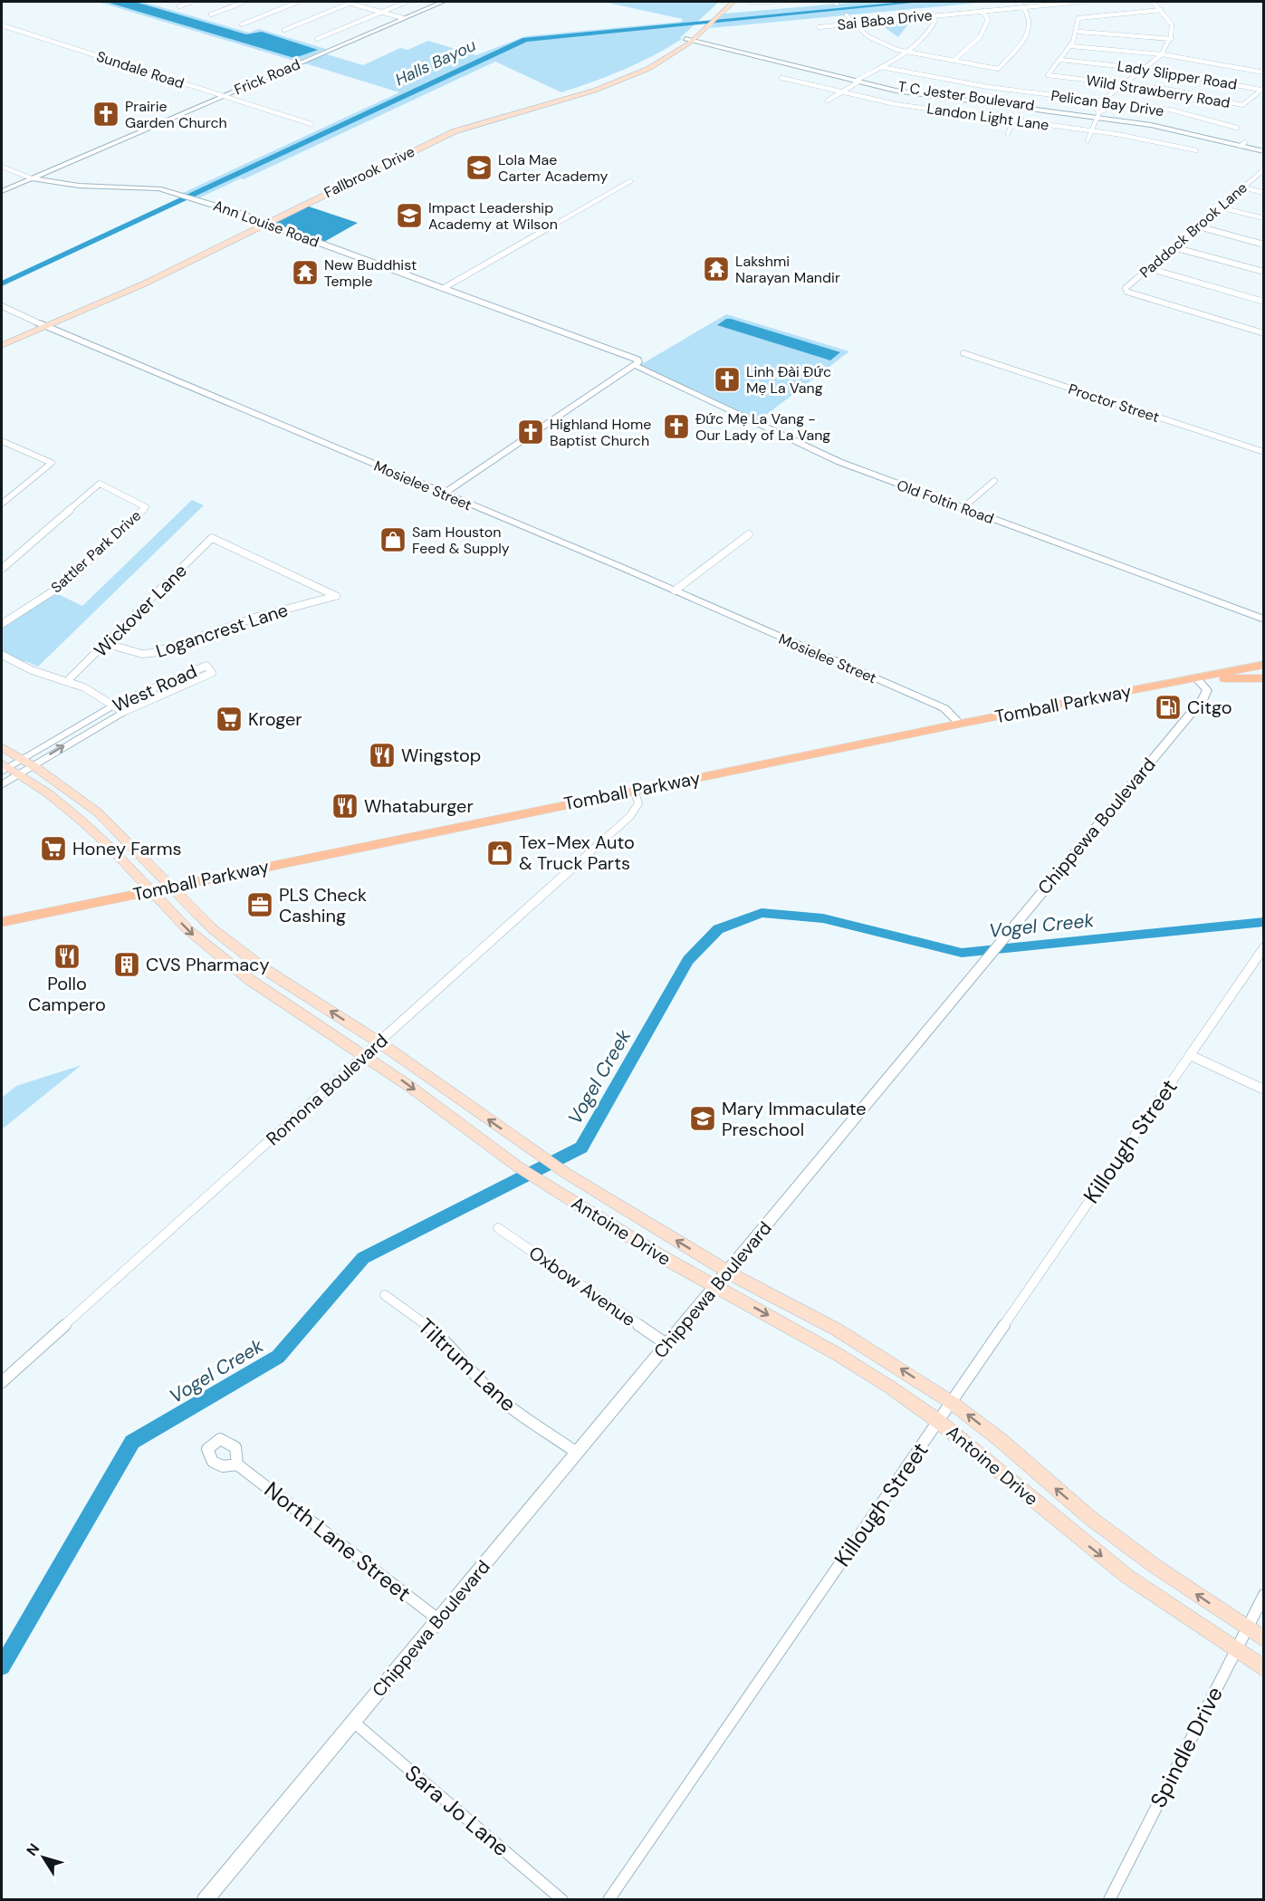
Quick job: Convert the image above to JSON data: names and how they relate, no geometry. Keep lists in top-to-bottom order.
{
  "streets": {
    "main road": ["Fallbrook Drive", "Tomball Parkway", "Antoine Drive"],
    "street": [
      "Sai Baba Drive",
      "Sundale Road",
      "Lady Slipper Road",
      "Frick Road",
      "Wild Strawberry Road",
      "T C Jester Boulevard",
      "Pelican Bay Drive",
      "Landon Light Lane",
      "Ann Louise Road",
      "Paddock Brook Lane",
      "Proctor Street",
      "Mosielee Street",
      "Old Foltin Road",
      "Sattler Park Drive",
      "Wickover Lane",
      "Logancrest Lane",
      "West Road",
      "Chippewa Boulevard",
      "Romona Boulevard",
      "Killough Street",
      "Oxbow Avenue",
      "Tiltrum Lane",
      "North Lane Street",
      "Spindle Drive",
      "Sara Jo Lane"
    ]
  },
  "crossings": [
    ["Sundale Road", "Frick Road"],
    ["Lady Slipper Road", "Wild Strawberry Road"],
    ["Frick Road", "Ann Louise Road"],
    ["T C Jester Boulevard", "Fallbrook Drive"],
    ["Fallbrook Drive", "Ann Louise Road"],
    ["Fallbrook Drive", "Mosielee Street"],
    ["Ann Louise Road", "Old Foltin Road"],
    ["Mosielee Street", "Tomball Parkway"],
    ["Wickover Lane", "Logancrest Lane"],
    ["West Road", "Antoine Drive"],
    ["Tomball Parkway", "Chippewa Boulevard"],
    ["Tomball Parkway", "Romona Boulevard"],
    ["Tomball Parkway", "Antoine Drive"],
    ["Chippewa Boulevard", "Antoine Drive"],
    ["Chippewa Boulevard", "Oxbow Avenue"],
    ["Chippewa Boulevard", "Tiltrum Lane"],
    ["Chippewa Boulevard", "North Lane Street"],
    ["Chippewa Boulevard", "Sara Jo Lane"],
    ["Romona Boulevard", "Antoine Drive"],
    ["Killough Street", "Antoine Drive"],
    ["Antoine Drive", "Spindle Drive"]
  ],
  "water": ["Halls Bayou", "Vogel Creek"],
  "places": {
    "church": [
      "Prairie Garden Church",
      "Linh Đài Đức Mẹ La Vang",
      "Đức Mẹ La Vang - Our Lady of La Vang",
      "Highland Home Baptist Church"
    ],
    "school or university": ["Lola Mae Carter Academy", "Impact Leadership Academy at Wilson", "Mary Immaculate Preschool"],
    "temple": ["Lakshmi Narayan Mandir", "New Buddhist Temple"],
    "shop": ["Sam Houston Feed & Supply", "Tex-Mex Auto & Truck Parts"],
    "fuel station": ["Citgo"],
    "supermarket": ["Kroger", "Honey Farms"],
    "restaurant": ["Wingstop", "Whataburger", "Pollo Campero"],
    "office": ["PLS Check Cashing"],
    "building": ["CVS Pharmacy"]
  },
  "north": "top left"
}
